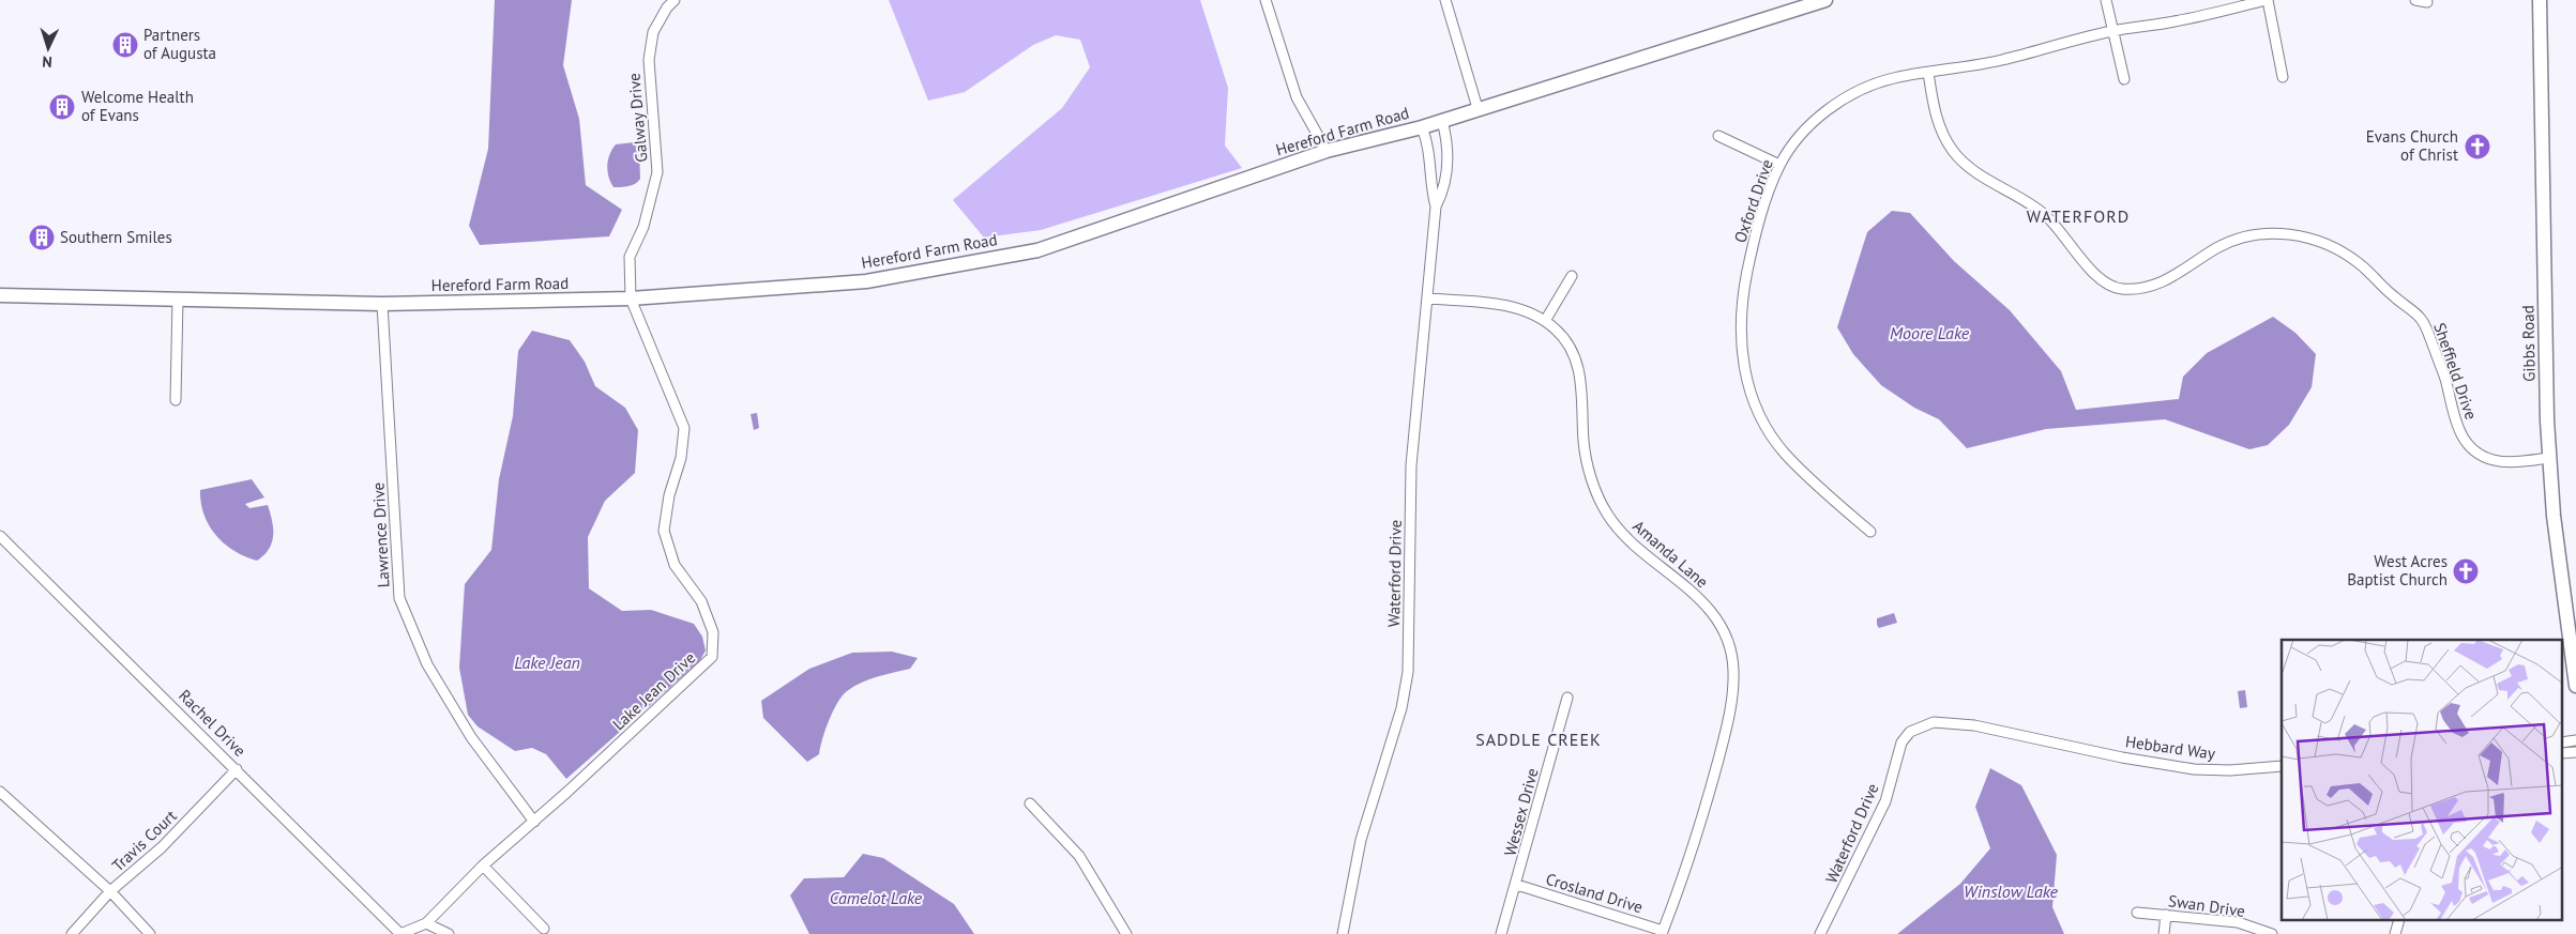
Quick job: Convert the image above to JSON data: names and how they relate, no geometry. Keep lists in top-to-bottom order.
{
  "streets": {
    "street": [
      "Galway Drive",
      "Hereford Farm Road",
      "Oxford Drive",
      "Gibbs Road",
      "Sheffield Drive",
      "Lawrence Drive",
      "Amanda Lane",
      "Waterford Drive",
      "Lake Jean Drive",
      "Rachel Drive",
      "Hebbard Way",
      "Wessex Drive",
      "Travis Court",
      "Crosland Drive",
      "Swan Drive"
    ]
  },
  "crossings": [
    ["Galway Drive", "Hereford Farm Road"],
    ["Galway Drive", "Lake Jean Drive"],
    ["Hereford Farm Road", "Lawrence Drive"],
    ["Hereford Farm Road", "Waterford Drive"],
    ["Hereford Farm Road", "Lake Jean Drive"],
    ["Oxford Drive", "Sheffield Drive"],
    ["Gibbs Road", "Sheffield Drive"],
    ["Lawrence Drive", "Lake Jean Drive"],
    ["Amanda Lane", "Waterford Drive"],
    ["Amanda Lane", "Crosland Drive"],
    ["Waterford Drive", "Hebbard Way"],
    ["Lake Jean Drive", "Rachel Drive"],
    ["Rachel Drive", "Travis Court"],
    ["Wessex Drive", "Crosland Drive"]
  ],
  "districts": ["WATERFORD", "SADDLE CREEK"],
  "water": [
    "Moore Lake",
    "Lake Jean",
    "Winslow Lake",
    "Camelot Lake"
  ],
  "places": {
    "building": ["Partners of Augusta", "Welcome Health of Evans", "Southern Smiles"],
    "church": ["Evans Church of Christ", "West Acres Baptist Church"]
  },
  "north": "bottom"
}
